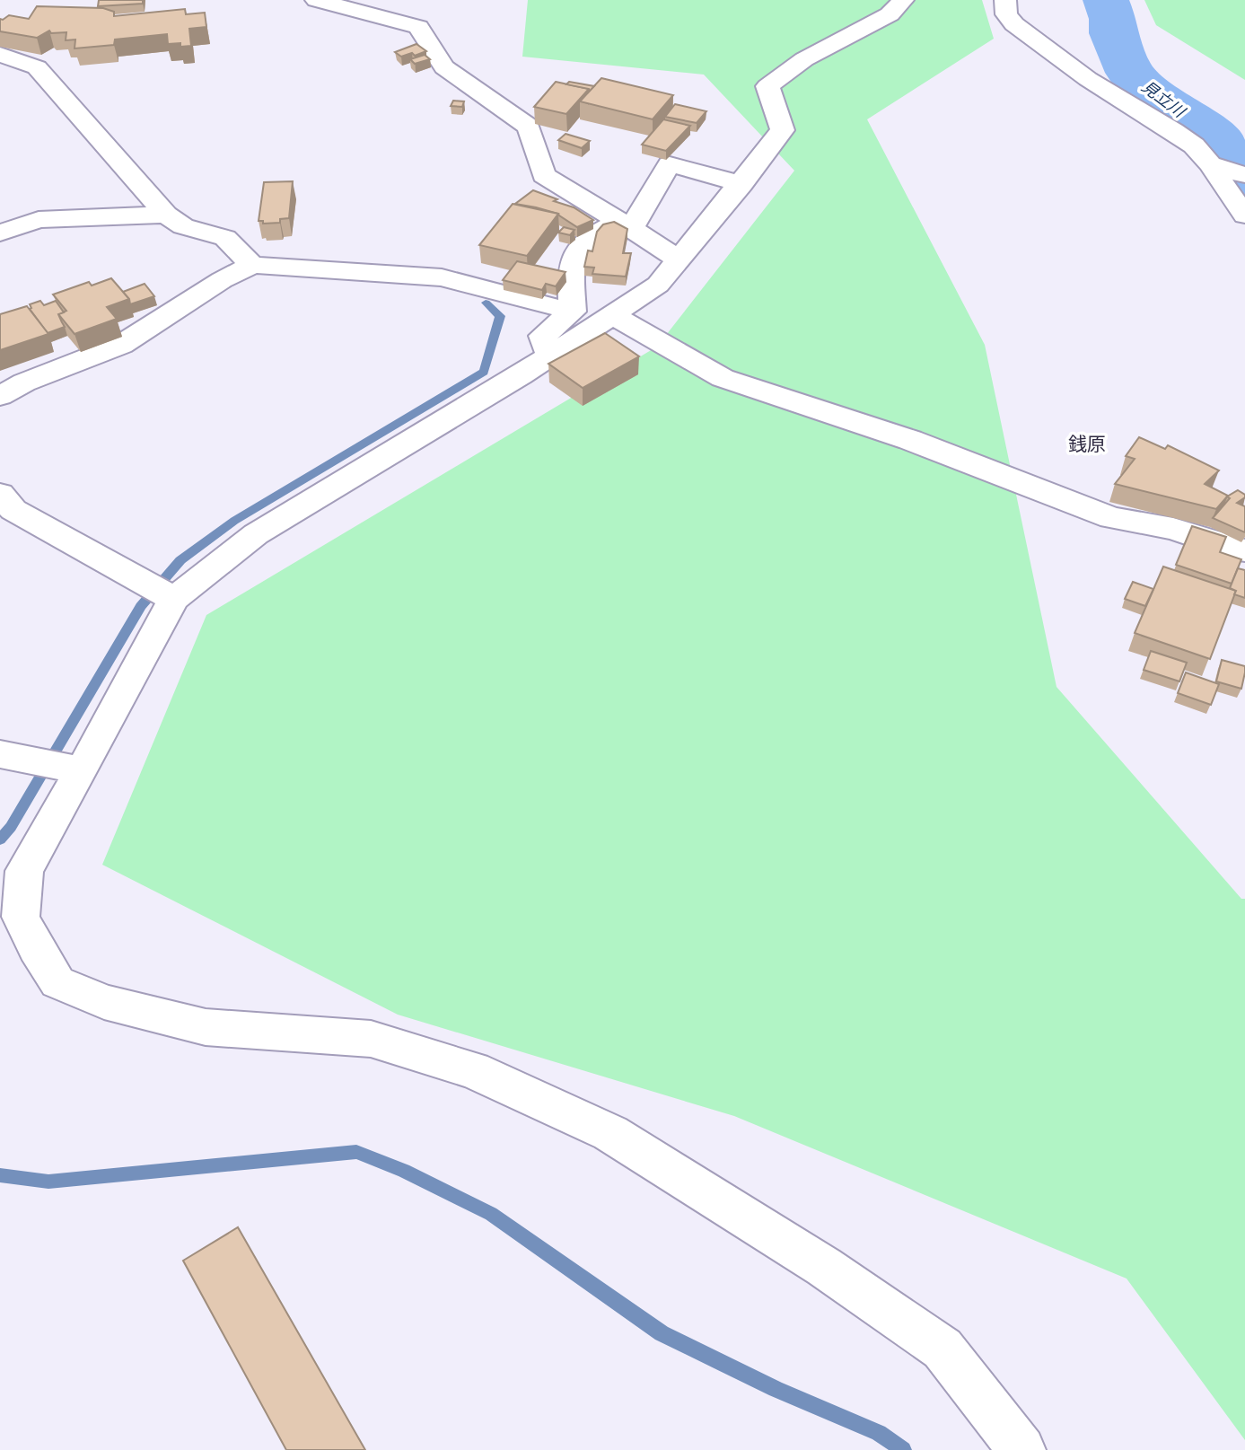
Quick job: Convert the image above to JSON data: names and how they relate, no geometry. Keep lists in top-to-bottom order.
{
  "districts": ["銭原"],
  "water": ["見立川"]
}
